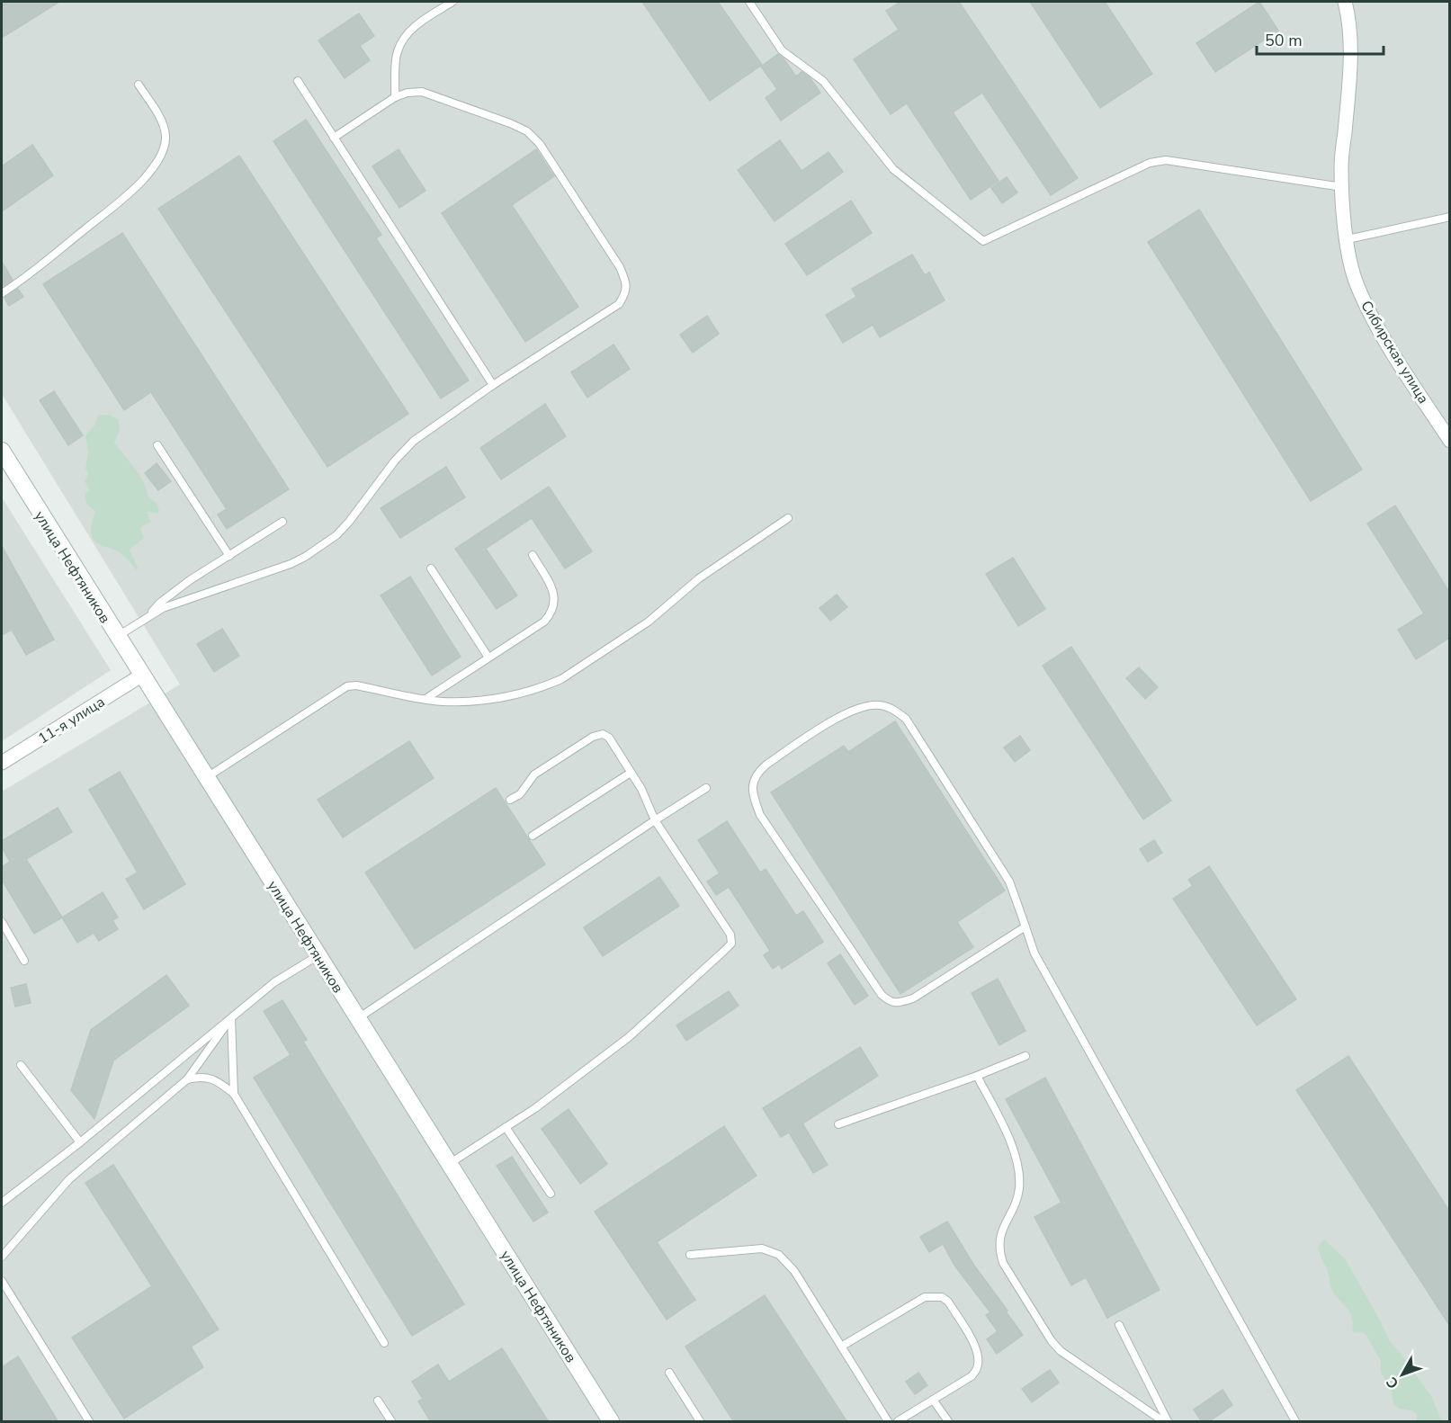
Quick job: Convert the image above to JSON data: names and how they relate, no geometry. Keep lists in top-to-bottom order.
{
  "streets": {
    "street": ["Сибирская улица", "улица Нефтяников", "11-я улица"]
  },
  "crossings": [
    ["улица Нефтяников", "11-я улица"]
  ],
  "scale_bar": "50 m",
  "north": "bottom left"
}
